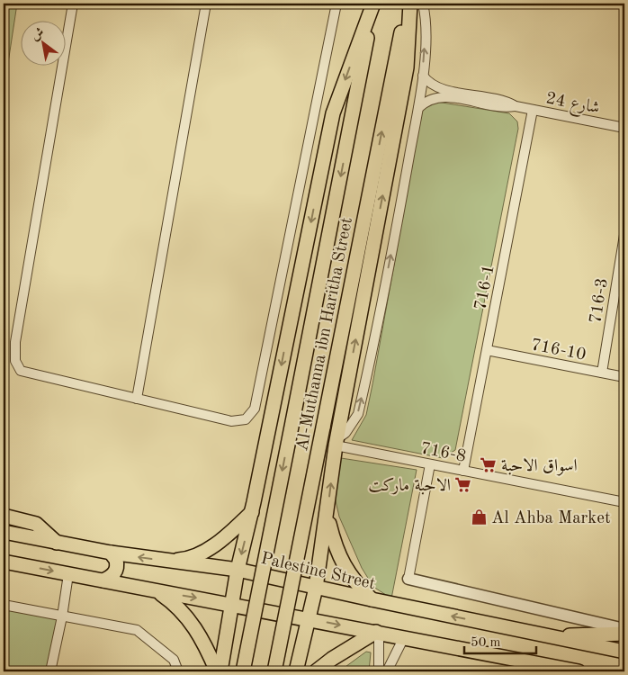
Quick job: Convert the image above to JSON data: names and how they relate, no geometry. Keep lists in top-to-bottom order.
{
  "streets": {
    "main road": ["Al-Muthanna ibn Haritha Street", "Palestine Street"],
    "street": [
      "شارع 24",
      "716-1",
      "716-3",
      "716-10",
      "716-8"
    ]
  },
  "crossings": [
    ["شارع 24", "716-1"],
    ["716-1", "716-10"],
    ["716-1", "716-8"],
    ["716-3", "716-10"]
  ],
  "places": {
    "supermarket": ["اسواق الاحبة", "الاحبة ماركت"],
    "shop": ["Al Ahba Market"]
  },
  "scale_bar": "50 m",
  "north": "top left"
}
